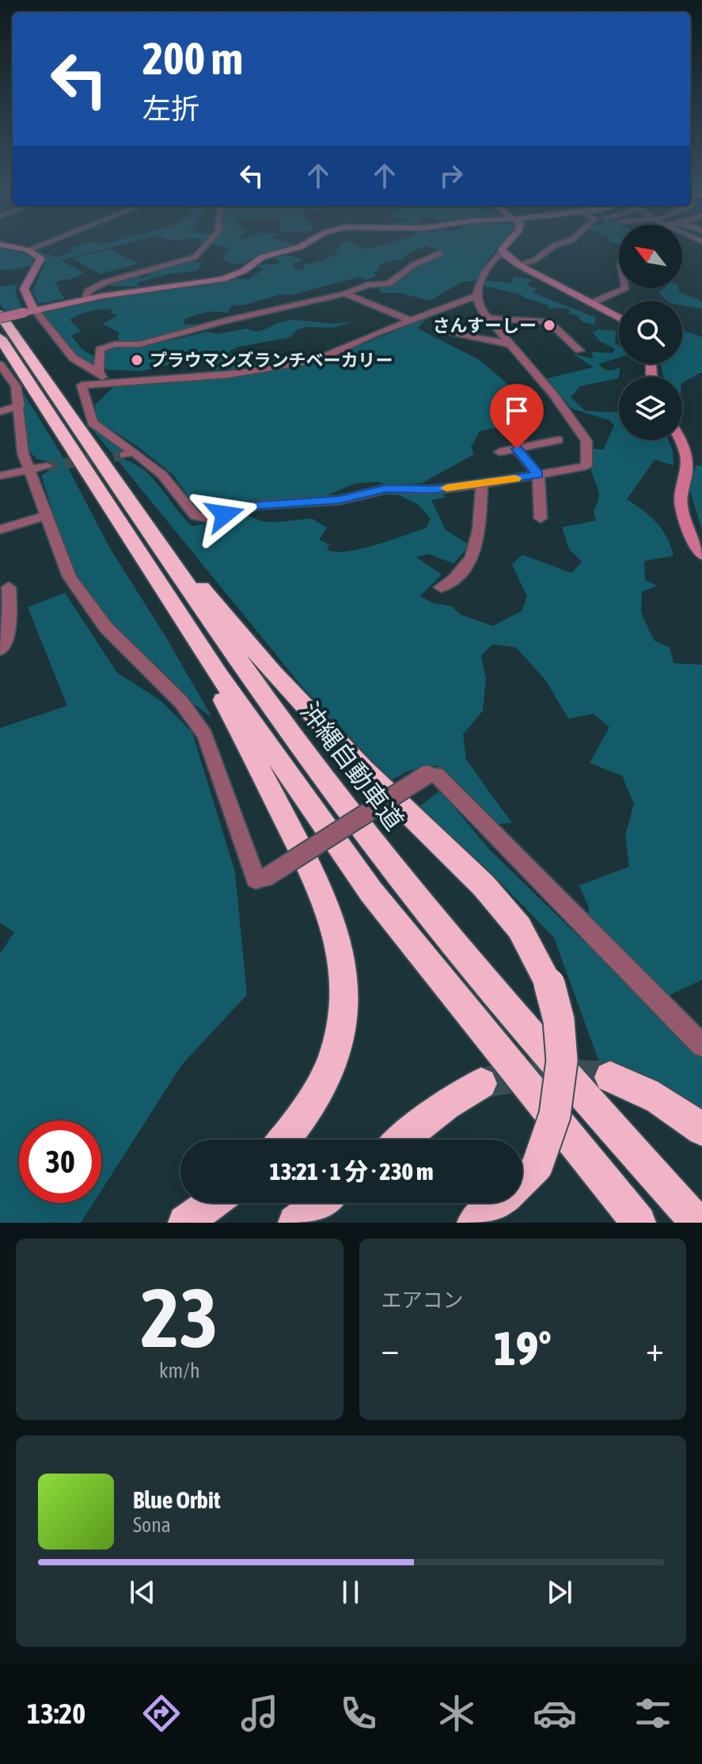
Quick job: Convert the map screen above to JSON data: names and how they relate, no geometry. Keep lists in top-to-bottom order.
{
  "streets": {
    "highway": ["沖縄自動車道"]
  },
  "places": ["さんすーしー", "プラウマンズランチベーカリー"],
  "north": "top left",
  "page": {
    "turn": ["200 m", "左折"],
    "limit": "30",
    "trip": "13:21 · 1 分 · 230 m",
    "tile": [
      ["23", "km/h"],
      "エアコン"
    ],
    "heat": ["−", "19°", "+"],
    "song": ["Blue Orbit", "Sona"],
    "tabs": "13:20"
  }
}
